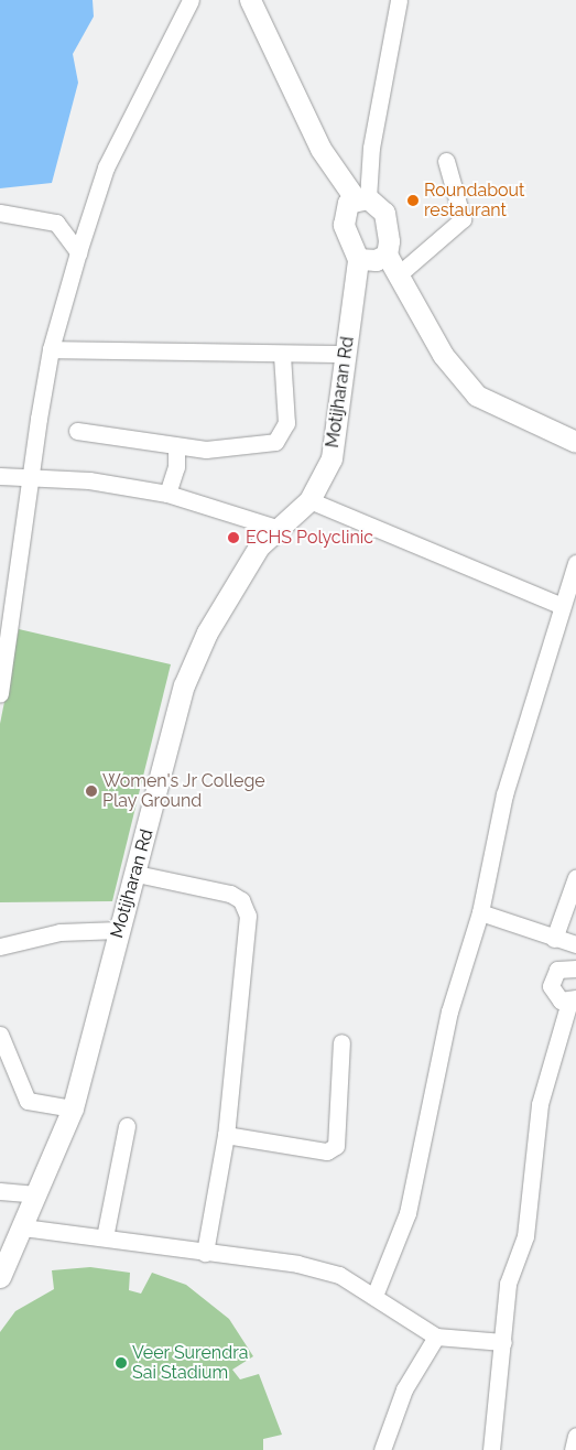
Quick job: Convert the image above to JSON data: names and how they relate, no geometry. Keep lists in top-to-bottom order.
{
  "streets": {
    "main road": ["Motijharan Rd"]
  },
  "places": [
    "Roundabout restaurant",
    "ECHS Polyclinic",
    "Women's Jr College Play Ground",
    "Veer Surendra Sai Stadium"
  ]
}
